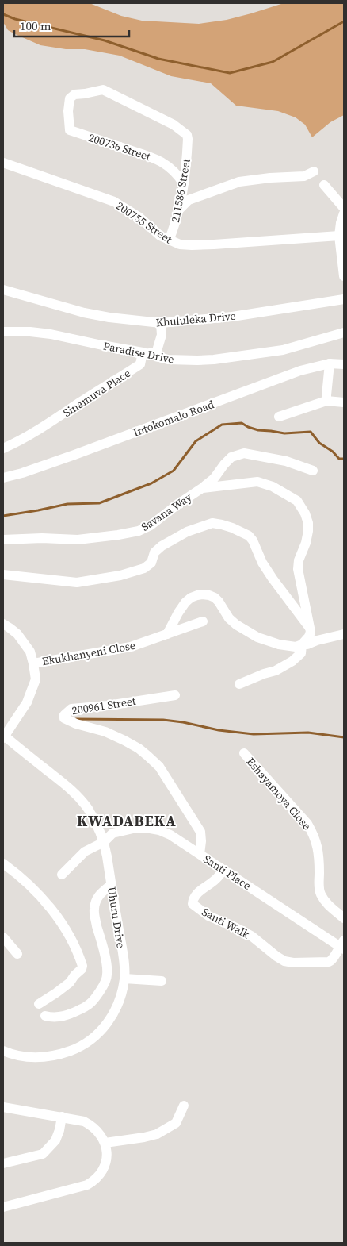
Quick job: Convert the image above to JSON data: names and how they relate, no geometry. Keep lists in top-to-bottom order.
{
  "streets": {
    "street": [
      "200736 Street",
      "211586 Street",
      "200755 Street",
      "Khululeka Drive",
      "Paradise Drive",
      "Sinamuva Place",
      "Intokomalo Road",
      "Savana Way",
      "Ekukhanyeni Close",
      "200961 Street",
      "Eshayamoya Close",
      "Santi Place",
      "Uhuru Drive",
      "Santi Walk"
    ]
  },
  "crossings": [
    ["200736 Street", "211586 Street"],
    ["211586 Street", "200755 Street"],
    ["Paradise Drive", "Sinamuva Place"],
    ["200961 Street", "Santi Place"],
    ["Santi Place", "Uhuru Drive"],
    ["Santi Place", "Santi Walk"]
  ],
  "districts": ["KWADABEKA"],
  "scale_bar": "100 m"
}
